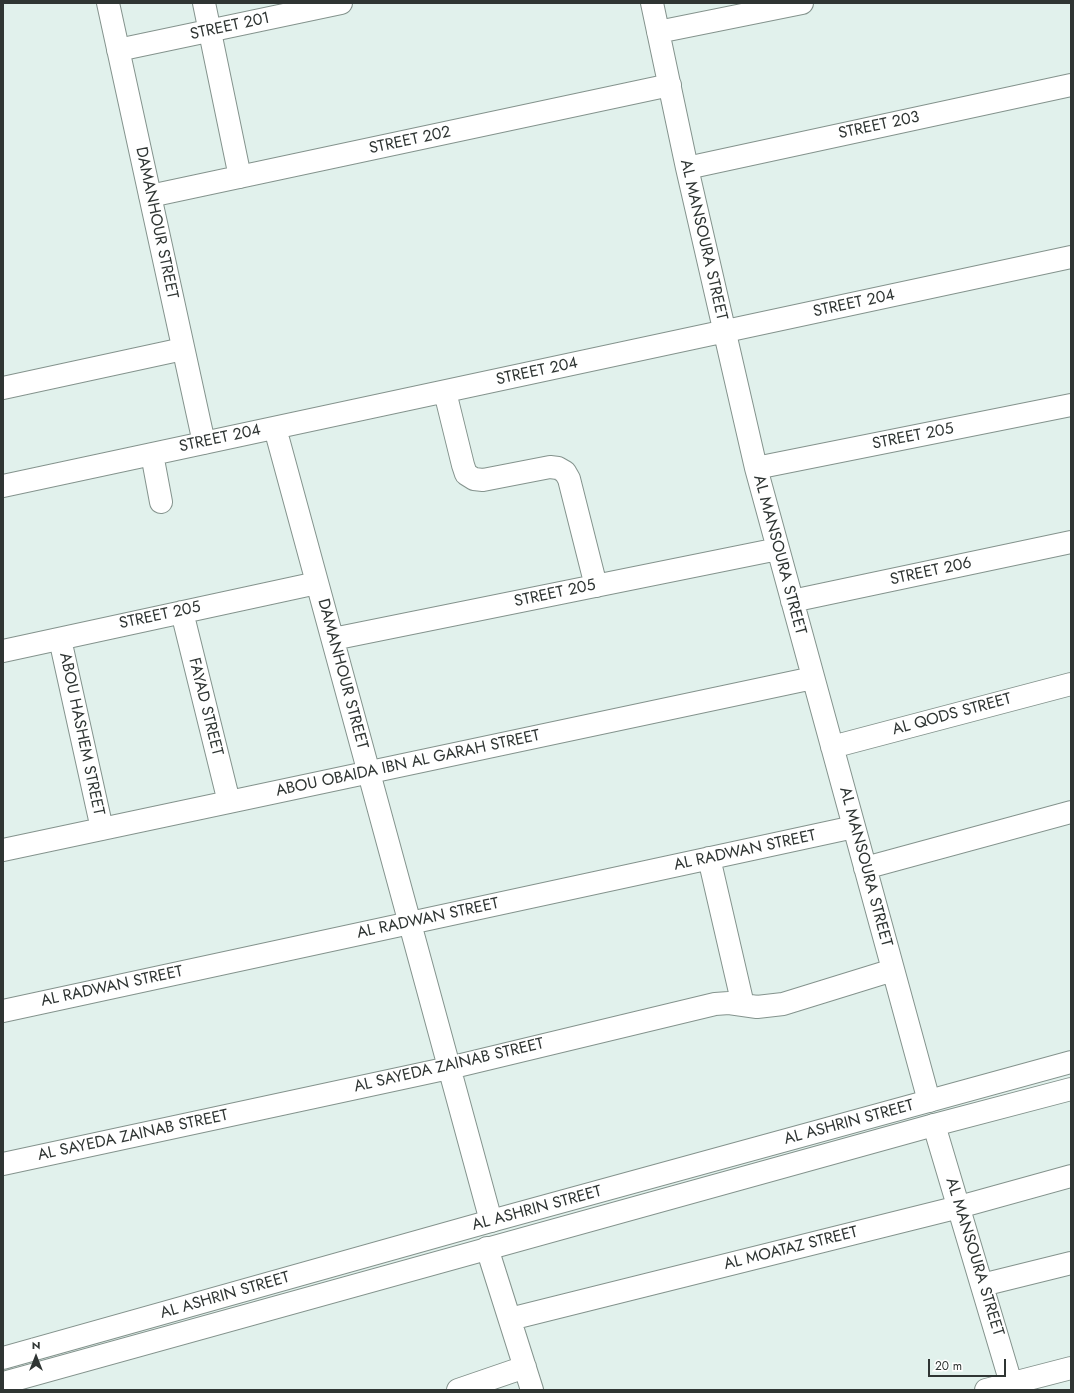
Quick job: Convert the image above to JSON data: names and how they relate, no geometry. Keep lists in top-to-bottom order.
{
  "streets": {
    "street": [
      "STREET 201",
      "STREET 203",
      "STREET 202",
      "DAMANHOUR STREET",
      "AL MANSOURA STREET",
      "STREET 204",
      "STREET 205",
      "STREET 206",
      "FAYAD STREET",
      "AL QODS STREET",
      "ABOU HASHEM STREET",
      "ABOU OBAIDA IBN AL GARAH STREET",
      "AL RADWAN STREET",
      "AL SAYEDA ZAINAB STREET",
      "AL ASHRIN STREET",
      "AL MOATAZ STREET"
    ]
  },
  "crossings": [
    ["STREET 201", "DAMANHOUR STREET"],
    ["STREET 203", "AL MANSOURA STREET"],
    ["STREET 202", "DAMANHOUR STREET"],
    ["STREET 202", "AL MANSOURA STREET"],
    ["DAMANHOUR STREET", "STREET 204"],
    ["DAMANHOUR STREET", "STREET 205"],
    ["DAMANHOUR STREET", "ABOU OBAIDA IBN AL GARAH STREET"],
    ["DAMANHOUR STREET", "AL RADWAN STREET"],
    ["DAMANHOUR STREET", "AL SAYEDA ZAINAB STREET"],
    ["DAMANHOUR STREET", "AL ASHRIN STREET"],
    ["AL MANSOURA STREET", "STREET 204"],
    ["AL MANSOURA STREET", "STREET 205"],
    ["AL MANSOURA STREET", "STREET 206"],
    ["AL MANSOURA STREET", "AL QODS STREET"],
    ["AL MANSOURA STREET", "ABOU OBAIDA IBN AL GARAH STREET"],
    ["AL MANSOURA STREET", "AL RADWAN STREET"],
    ["AL MANSOURA STREET", "AL SAYEDA ZAINAB STREET"],
    ["AL MANSOURA STREET", "AL ASHRIN STREET"],
    ["AL MANSOURA STREET", "AL MOATAZ STREET"],
    ["STREET 205", "FAYAD STREET"],
    ["STREET 205", "ABOU HASHEM STREET"],
    ["FAYAD STREET", "ABOU OBAIDA IBN AL GARAH STREET"],
    ["ABOU HASHEM STREET", "ABOU OBAIDA IBN AL GARAH STREET"]
  ],
  "scale_bar": "20 m",
  "north": "top"
}
